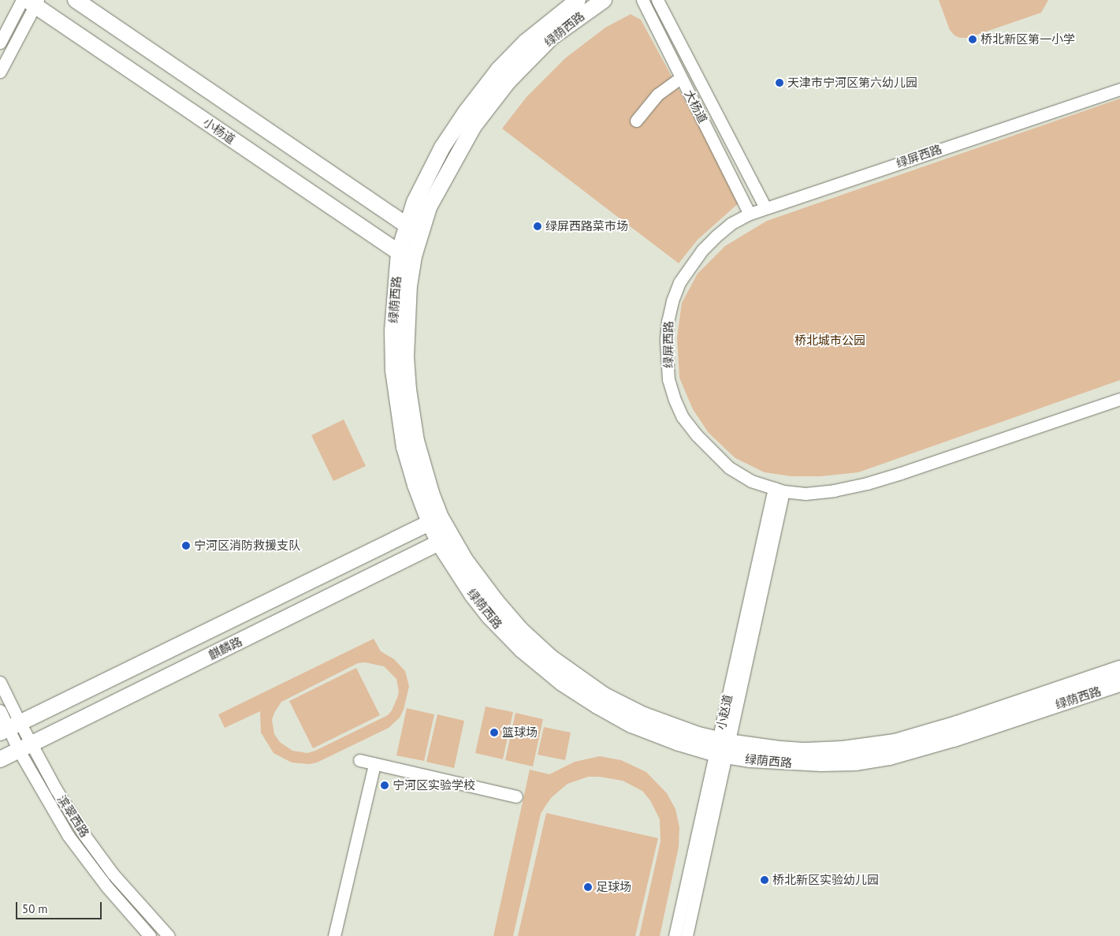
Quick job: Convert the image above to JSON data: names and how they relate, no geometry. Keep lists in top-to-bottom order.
{
  "streets": {
    "main road": ["绿荫西路", "小杨道", "麒麟路"],
    "street": [
      "大杨道",
      "绿屏西路",
      "小赵道",
      "滨翠西路"
    ]
  },
  "crossings": [
    ["绿荫西路", "小杨道"],
    ["绿荫西路", "麒麟路"],
    ["绿荫西路", "小赵道"],
    ["大杨道", "绿屏西路"],
    ["绿屏西路", "小赵道"],
    ["麒麟路", "滨翠西路"]
  ],
  "parks": ["桥北城市公园"],
  "places": [
    "桥北新区第一小学",
    "天津市宁河区第六幼儿园",
    "绿屏西路菜市场",
    "宁河区消防救援支队",
    "篮球场",
    "宁河区实验学校",
    "桥北新区实验幼儿园",
    "足球场"
  ],
  "scale_bar": "50 m"
}
